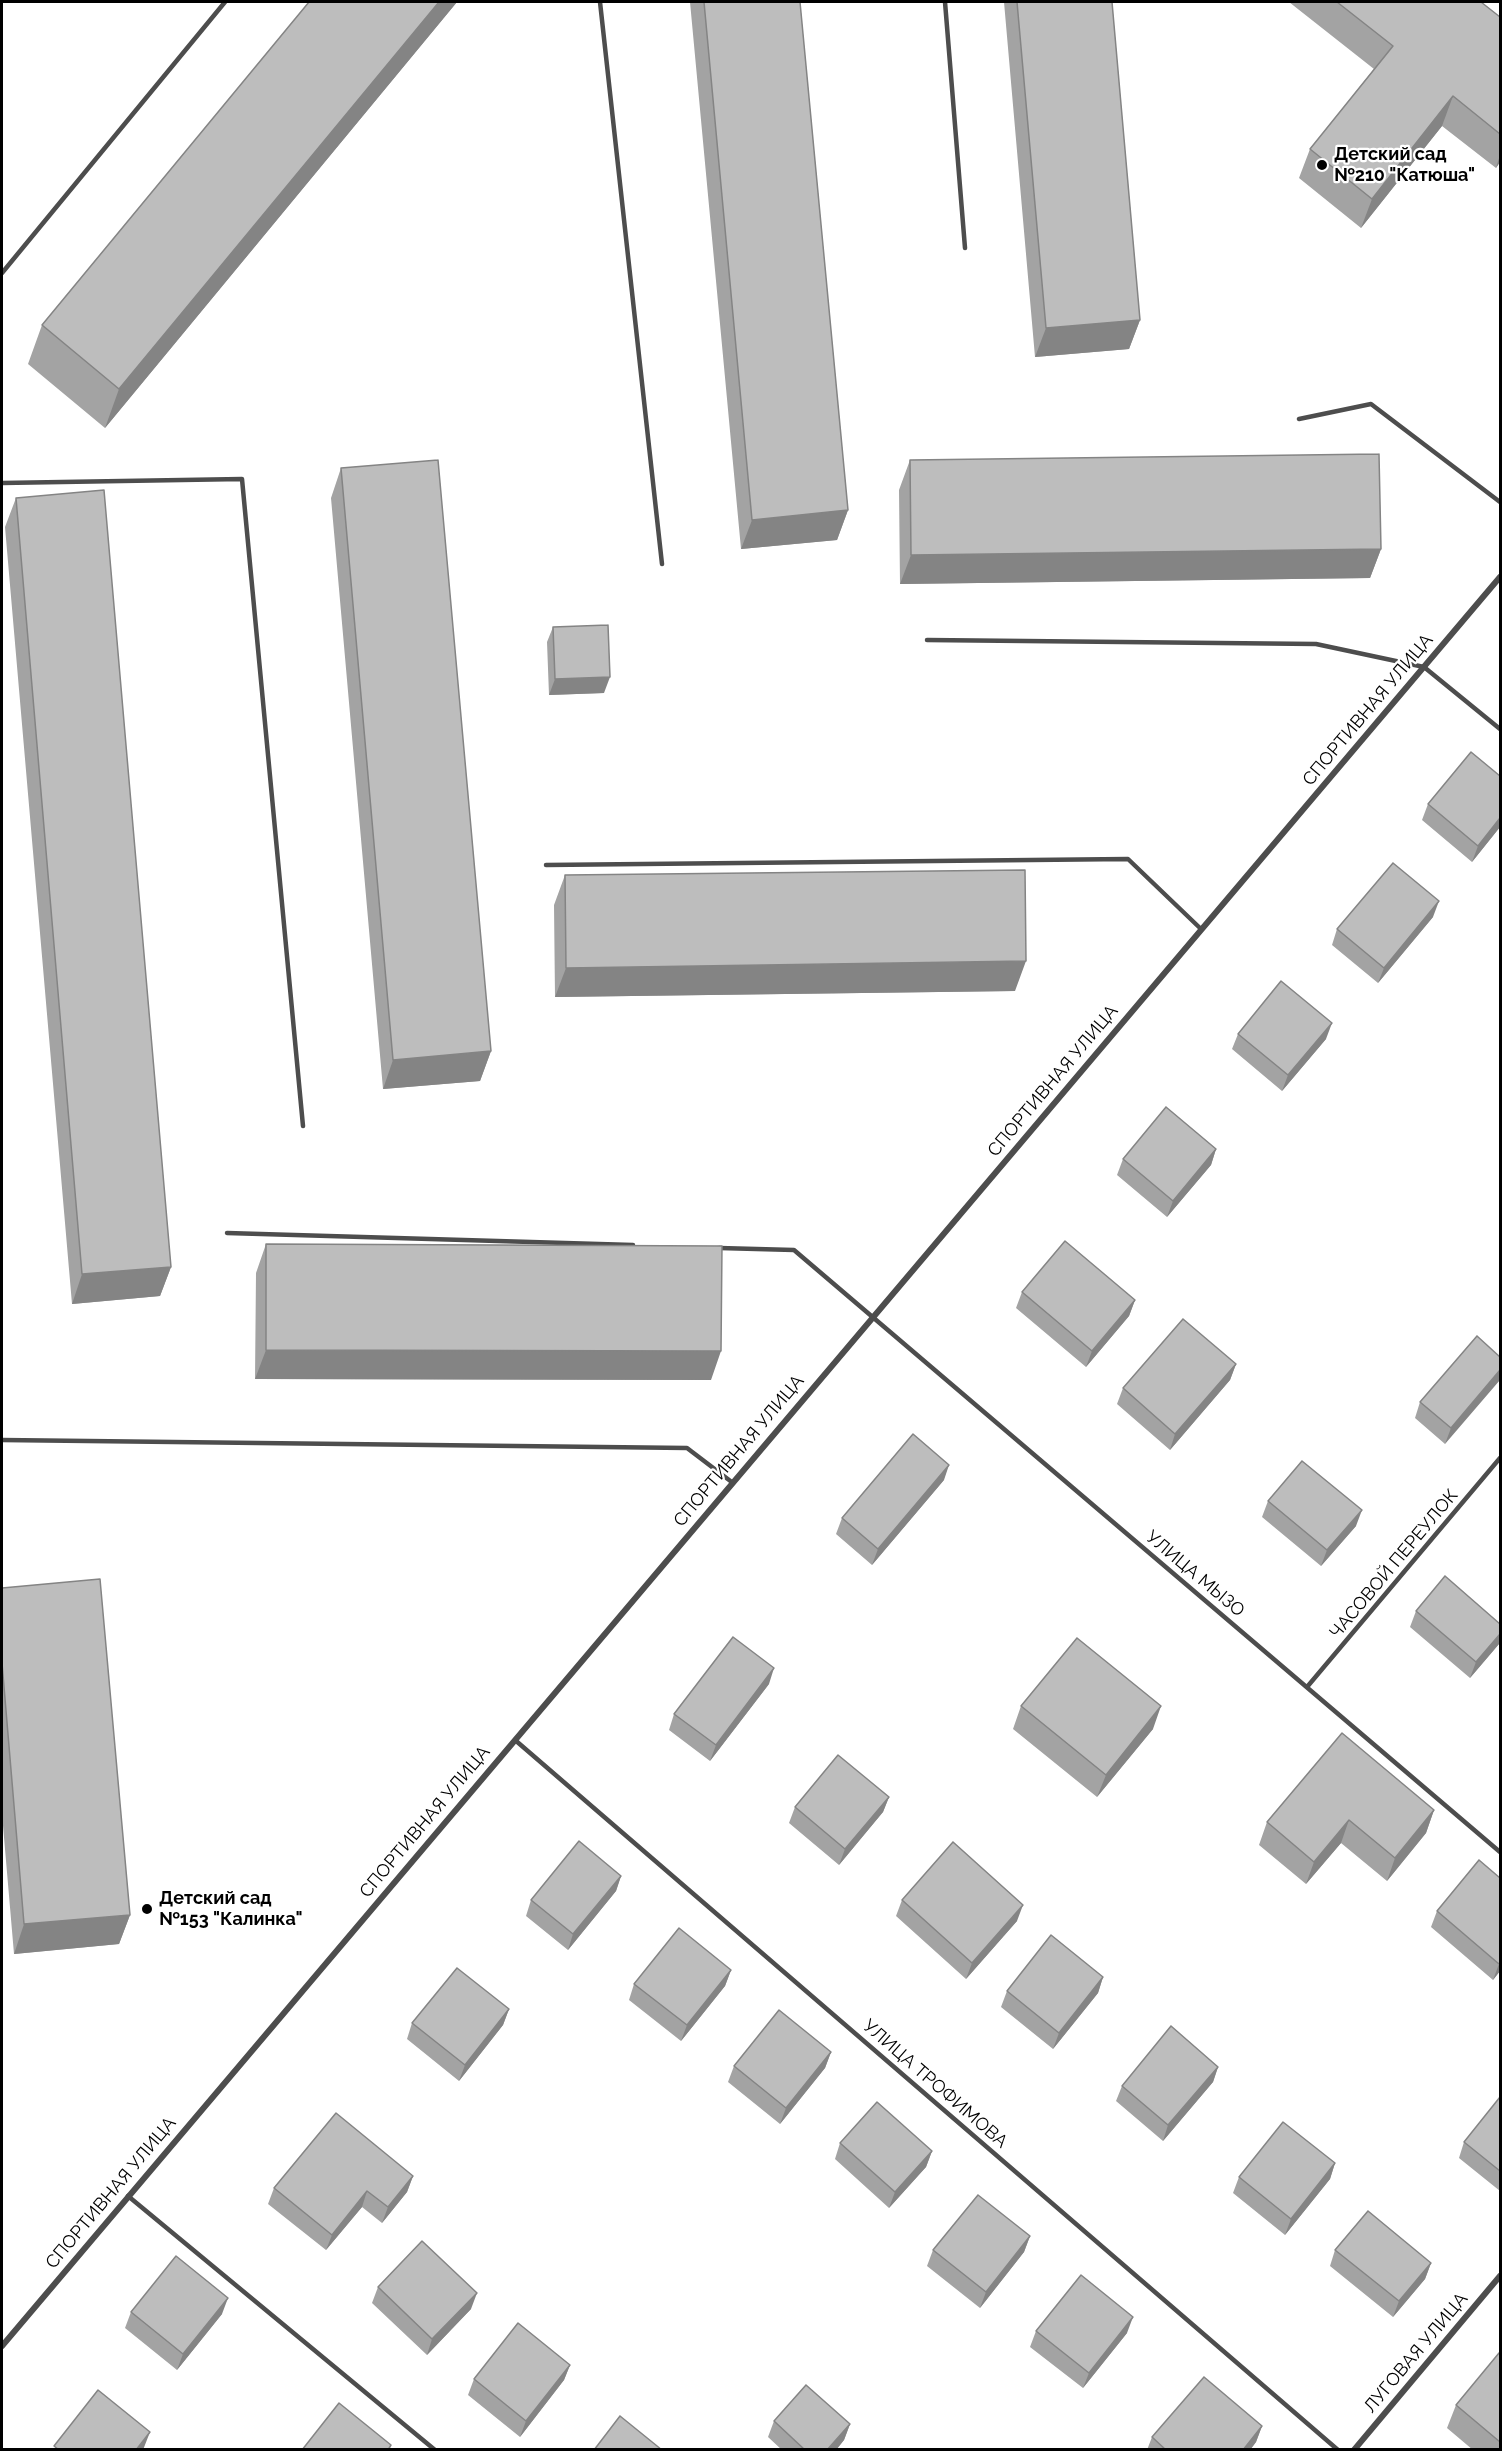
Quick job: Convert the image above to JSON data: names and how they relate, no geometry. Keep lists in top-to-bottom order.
{
  "streets": {
    "street": ["СПОРТИВНАЯ УЛИЦА", "ЛУГОВАЯ УЛИЦА"],
    "lane": ["ЧАСОВОЙ ПЕРЕУЛОК", "УЛИЦА МЫЗО", "УЛИЦА ТРОФИМОВА"]
  },
  "crossings": [
    ["СПОРТИВНАЯ УЛИЦА", "УЛИЦА МЫЗО"],
    ["СПОРТИВНАЯ УЛИЦА", "УЛИЦА ТРОФИМОВА"],
    ["ЧАСОВОЙ ПЕРЕУЛОК", "УЛИЦА МЫЗО"]
  ],
  "places": ["Детский сад №210 \"Катюша\"", "Детский сад №153 \"Калинка\""]
}
